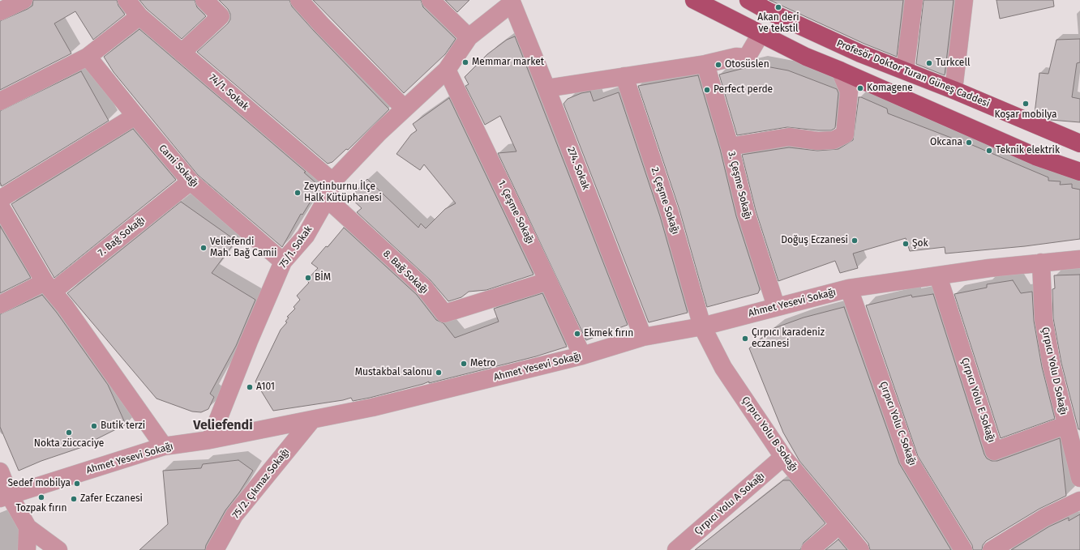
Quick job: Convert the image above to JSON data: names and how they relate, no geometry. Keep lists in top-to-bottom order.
{
  "streets": {
    "main road": ["Profesör Doktor Turan Güneş Caddesi"],
    "street": [
      "74/1. Sokak",
      "Cami Sokağı",
      "274. Sokak",
      "3. Çeşme Sokağı",
      "2. Çeşme Sokağı",
      "1. Çeşme Sokağı",
      "7. Bağ Sokağı",
      "75/1. Sokak",
      "8. Bağ Sokağı",
      "Ahmet Yesevi Sokağı",
      "Çırpıcı Yolu D Sokağı",
      "Çırpıcı Yolu E Sokağı",
      "Çırpıcı Yolu C Sokağı",
      "Çırpıcı Yolu B Sokağı",
      "75/2. Çıkmaz Sokağı",
      "Çırpıcı Yolu A Sokağı"
    ]
  },
  "crossings": [
    ["74/1. Sokak", "75/1. Sokak"],
    ["Cami Sokağı", "7. Bağ Sokağı"],
    ["Cami Sokağı", "75/1. Sokak"],
    ["274. Sokak", "75/1. Sokak"],
    ["274. Sokak", "Ahmet Yesevi Sokağı"],
    ["3. Çeşme Sokağı", "Ahmet Yesevi Sokağı"],
    ["2. Çeşme Sokağı", "Ahmet Yesevi Sokağı"],
    ["2. Çeşme Sokağı", "Çırpıcı Yolu B Sokağı"],
    ["1. Çeşme Sokağı", "75/1. Sokak"],
    ["1. Çeşme Sokağı", "8. Bağ Sokağı"],
    ["1. Çeşme Sokağı", "Ahmet Yesevi Sokağı"],
    ["75/1. Sokak", "8. Bağ Sokağı"],
    ["75/1. Sokak", "Ahmet Yesevi Sokağı"],
    ["Ahmet Yesevi Sokağı", "Çırpıcı Yolu D Sokağı"],
    ["Ahmet Yesevi Sokağı", "Çırpıcı Yolu E Sokağı"],
    ["Ahmet Yesevi Sokağı", "Çırpıcı Yolu C Sokağı"],
    ["Ahmet Yesevi Sokağı", "Çırpıcı Yolu B Sokağı"],
    ["Ahmet Yesevi Sokağı", "75/2. Çıkmaz Sokağı"],
    ["Çırpıcı Yolu D Sokağı", "Çırpıcı Yolu E Sokağı"],
    ["Çırpıcı Yolu B Sokağı", "Çırpıcı Yolu A Sokağı"]
  ],
  "districts": ["Veliefendi"],
  "places": [
    "Akan deri ve tekstil",
    "Memmar market",
    "Turkcell",
    "Otosüslen",
    "Komagene",
    "Perfect perde",
    "Koşar mobilya",
    "Okcana",
    "Teknik elektrik",
    "Zeytinburnu İlçe Halk Kütüphanesi",
    "Doğuş Eczanesi",
    "Şok",
    "Veliefendi Mah. Bağ Camii",
    "BİM",
    "Ekmek fırın",
    "Çırpıcı karadeniz eczanesi",
    "Metro",
    "Mustakbal salonu",
    "A101",
    "Butik terzi",
    "Nokta züccaciye",
    "Sedef mobilya",
    "Tozpak fırın",
    "Zafer Eczanesi"
  ]
}
